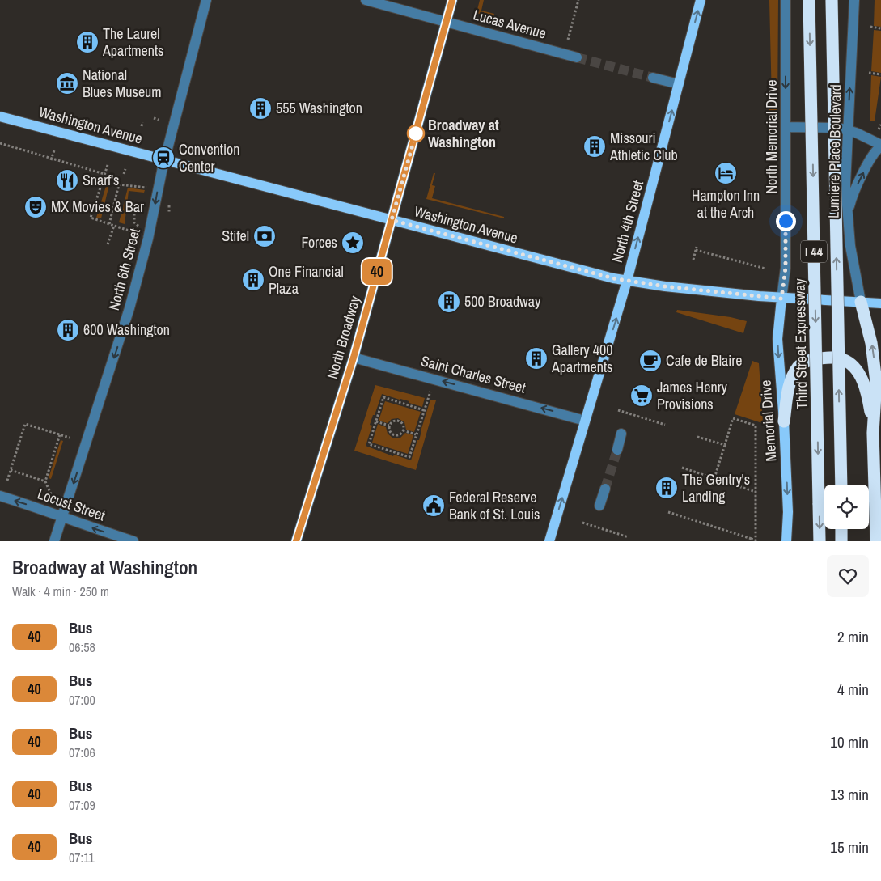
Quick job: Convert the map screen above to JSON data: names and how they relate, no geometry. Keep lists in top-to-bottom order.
{
  "streets": {
    "highway": ["I 44", "Third Street Expressway"],
    "main road": [
      "Washington Avenue",
      "North 4th Street",
      "North Broadway",
      "Memorial Drive"
    ],
    "street": [
      "Lucas Avenue",
      "North Memorial Drive",
      "Lumiere Place Boulevard",
      "North 6th Street",
      "Saint Charles Street",
      "Locust Street"
    ]
  },
  "crossings": [
    ["Lucas Avenue", "North Broadway"],
    ["Washington Avenue", "North Memorial Drive"],
    ["Washington Avenue", "Lumiere Place Boulevard"],
    ["Washington Avenue", "North 4th Street"],
    ["Washington Avenue", "North 6th Street"],
    ["Washington Avenue", "North Broadway"],
    ["Washington Avenue", "Memorial Drive"],
    ["North Memorial Drive", "Memorial Drive"],
    ["North 4th Street", "Saint Charles Street"],
    ["North 6th Street", "Locust Street"],
    ["North Broadway", "Saint Charles Street"]
  ],
  "one_way": [
    "North Memorial Drive",
    "Lumiere Place Boulevard",
    "North 4th Street",
    "North 6th Street",
    "Saint Charles Street",
    "Memorial Drive",
    "Locust Street"
  ],
  "places": {
    "building": [
      "The Laurel Apartments",
      "555 Washington",
      "Missouri Athletic Club",
      "One Financial Plaza",
      "500 Broadway",
      "600 Washington",
      "Gallery 400 Apartments",
      "The Gentry's Landing"
    ],
    "museum": ["National Blues Museum"],
    "other": ["Broadway at Washington"],
    "station": ["Convention Center"],
    "hotel": ["Hampton Inn at the Arch"],
    "restaurant": ["Snarf's"],
    "theatre": ["MX Movies & Bar"],
    "bank": ["Stifel"],
    "place": ["Forces"],
    "cafe": ["Cafe de Blaire"],
    "supermarket": ["James Henry Provisions"],
    "public building": ["Federal Reserve Bank of St. Louis"]
  },
  "lines": ["bus line 40"],
  "page": {
    "on_map": "40",
    "heading": ["Broadway at Washington", "Walk · 4 min · 250 m"],
    "list": [
      {
        "mark": "40",
        "name": "Bus",
        "note": "06:58",
        "value": "2 min"
      },
      {
        "mark": "40",
        "name": "Bus",
        "note": "07:00",
        "value": "4 min"
      },
      {
        "mark": "40",
        "name": "Bus",
        "note": "07:06",
        "value": "10 min"
      },
      {
        "mark": "40",
        "name": "Bus",
        "note": "07:09",
        "value": "13 min"
      },
      {
        "mark": "40",
        "name": "Bus",
        "note": "07:11",
        "value": "15 min"
      }
    ]
  }
}
